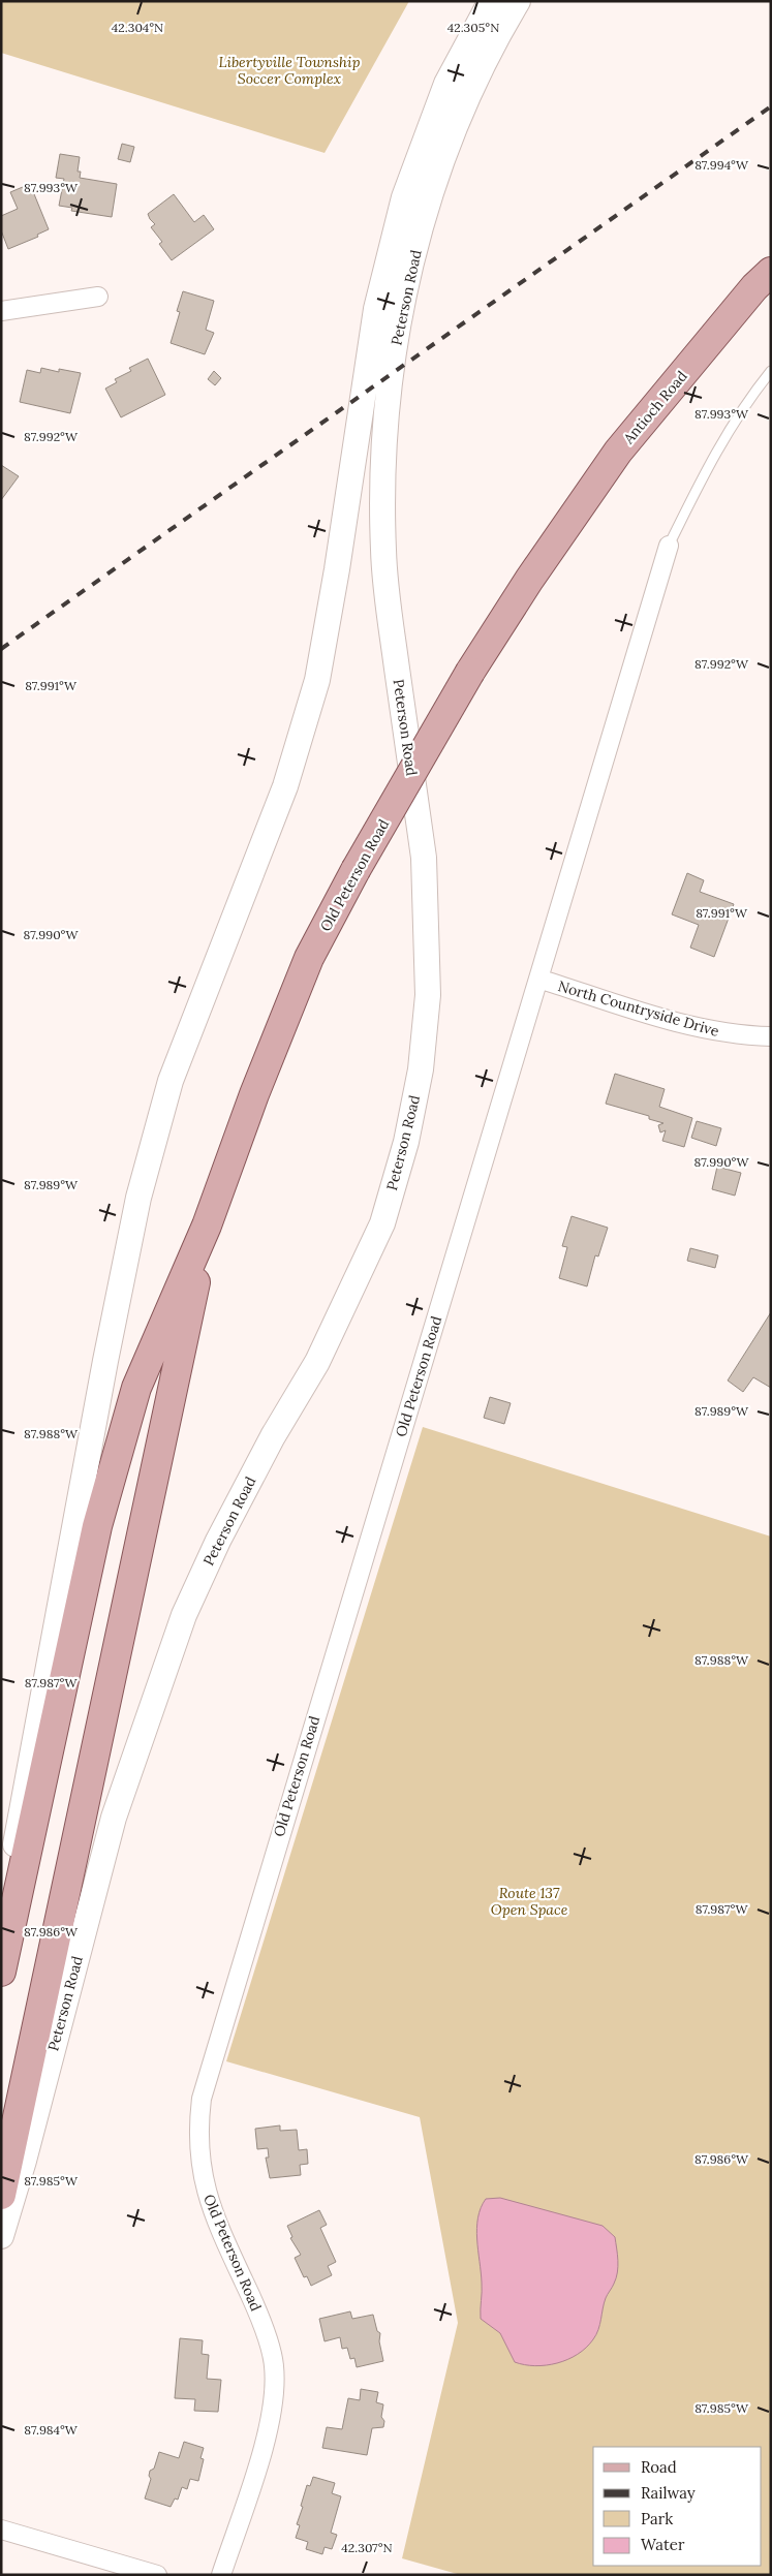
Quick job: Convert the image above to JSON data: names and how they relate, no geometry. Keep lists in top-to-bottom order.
{
  "streets": {
    "main road": ["Peterson Road", "Antioch Road", "Old Peterson Road"],
    "street": ["North Countryside Drive"]
  },
  "crossings": [
    ["Peterson Road", "Old Peterson Road"],
    ["Antioch Road", "Old Peterson Road"],
    ["Old Peterson Road", "North Countryside Drive"]
  ],
  "parks": ["Libertyville Township Soccer Complex", "Route 137 Open Space"],
  "legend": [
    "Road",
    "Railway",
    "Park",
    "Water"
  ],
  "coordinates": [
    "42.304°N",
    "42.305°N",
    "87.994°W",
    "87.993°W",
    "87.992°W",
    "87.991°W",
    "87.990°W",
    "87.989°W",
    "87.988°W",
    "87.987°W",
    "87.986°W",
    "87.985°W",
    "87.984°W",
    "42.307°N"
  ]
}
